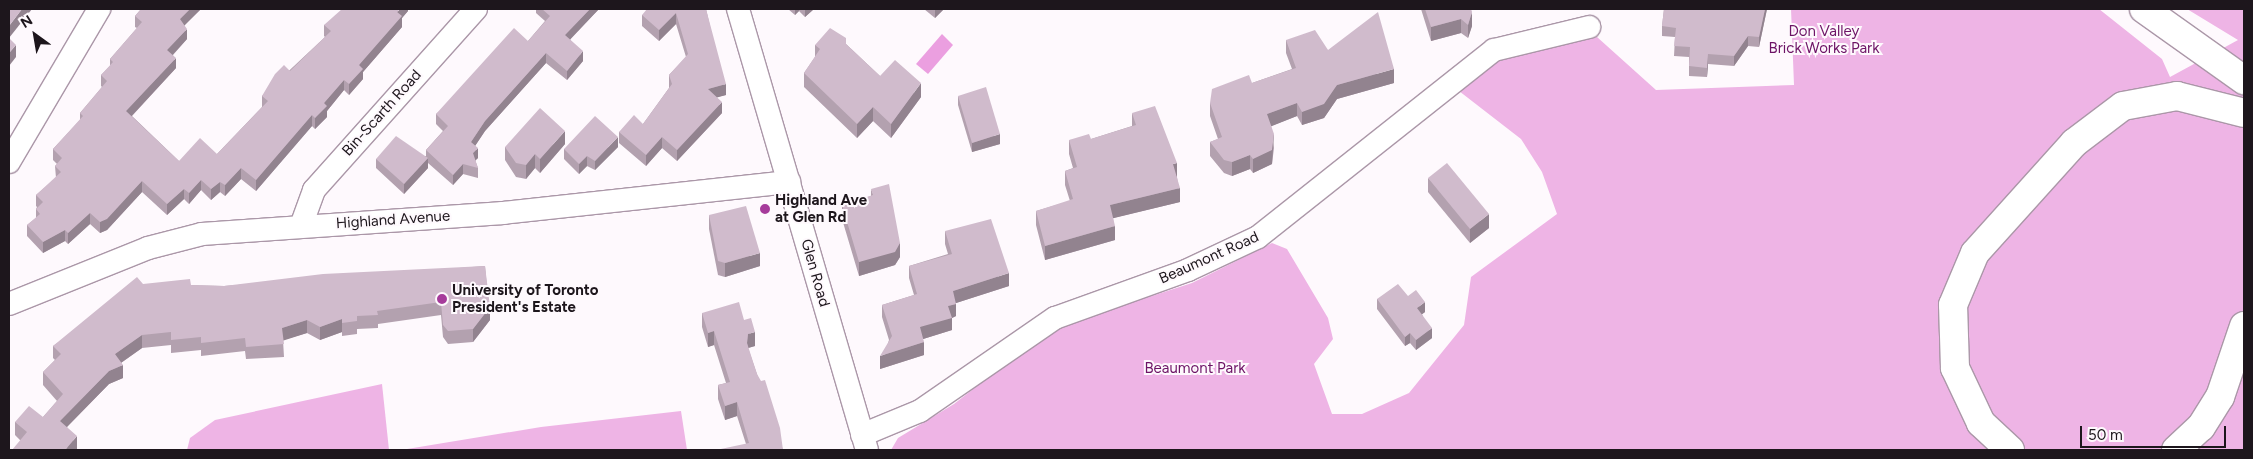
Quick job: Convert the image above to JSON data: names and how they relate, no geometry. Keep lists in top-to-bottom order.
{
  "streets": {
    "street": [
      "Bin-Scarth Road",
      "Highland Avenue",
      "Beaumont Road",
      "Glen Road"
    ]
  },
  "crossings": [
    ["Bin-Scarth Road", "Highland Avenue"],
    ["Highland Avenue", "Glen Road"],
    ["Beaumont Road", "Glen Road"]
  ],
  "parks": ["Don Valley Brick Works Park", "Beaumont Park"],
  "places": ["Highland Ave at Glen Rd", "University of Toronto President's Estate"],
  "scale_bar": "50 m",
  "north": "top left"
}
